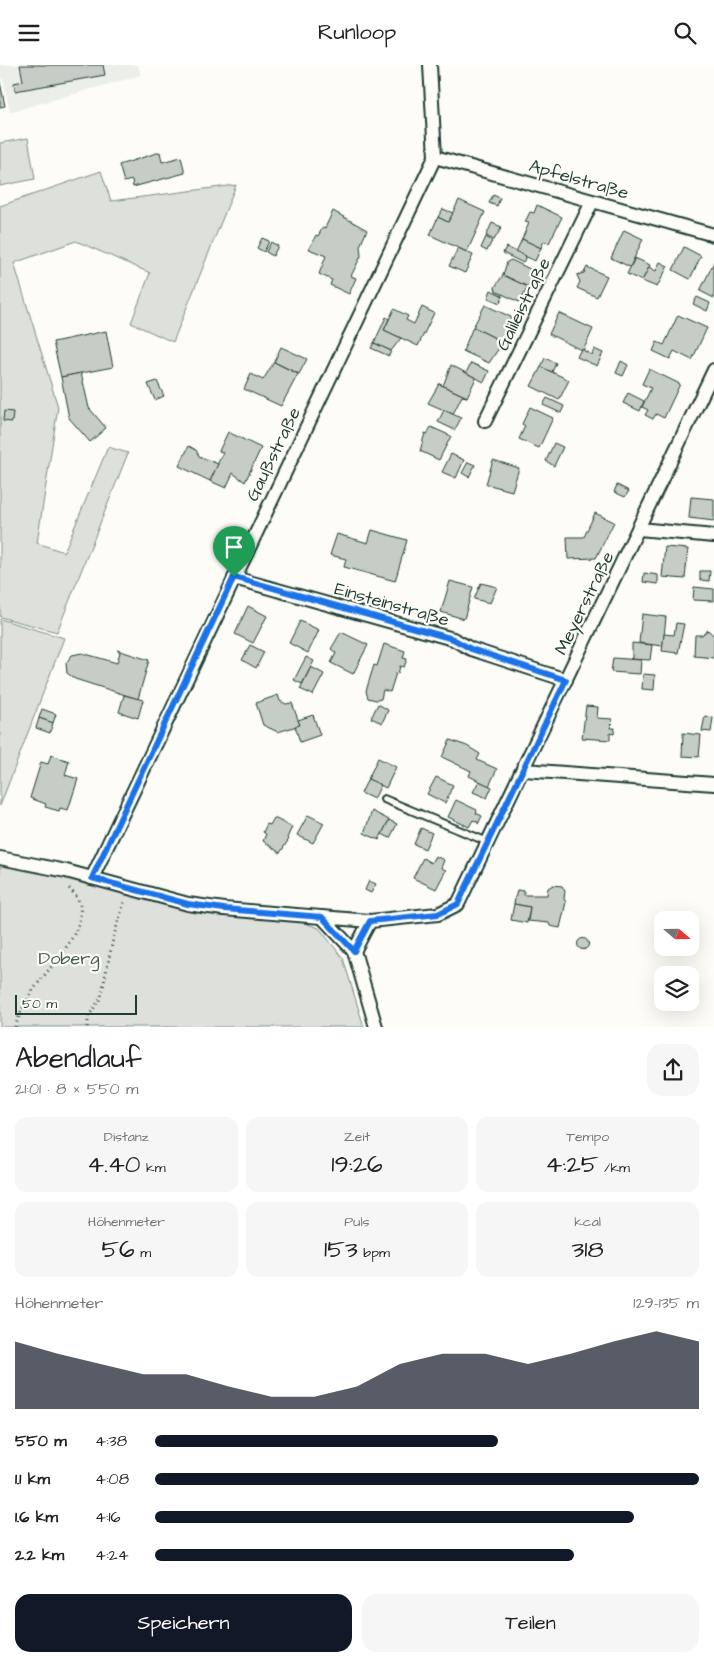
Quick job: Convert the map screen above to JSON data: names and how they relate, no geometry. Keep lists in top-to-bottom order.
{
  "streets": {
    "street": [
      "Apfelstraße",
      "Galileistraße",
      "Gaußstraße",
      "Meyerstraße",
      "Einsteinstraße"
    ]
  },
  "crossings": [
    ["Apfelstraße", "Galileistraße"],
    ["Apfelstraße", "Gaußstraße"],
    ["Gaußstraße", "Meyerstraße"],
    ["Gaußstraße", "Einsteinstraße"],
    ["Meyerstraße", "Einsteinstraße"]
  ],
  "parks": ["Doberg"],
  "scale_bar": "50 m",
  "north": "right",
  "page": {
    "header": "Runloop",
    "scale": "50 m",
    "heading": ["Abendlauf", "21:01 · 8 × 550 m"],
    "stats": [
      ["Distanz", "4.40 km"],
      ["Zeit", "19:26"],
      ["Tempo", "4:25 /km"],
      ["Höhenmeter", "56 m"],
      ["Puls", "153 bpm"],
      ["kcal", "318"]
    ],
    "chart": ["Höhenmeter", "129–135 m"],
    "list": [
      {
        "name": "550 m",
        "note": "4:38"
      },
      {
        "name": "1.1 km",
        "note": "4:08"
      },
      {
        "name": "1.6 km",
        "note": "4:16"
      },
      {
        "name": "2.2 km",
        "note": "4:24"
      }
    ],
    "buttons": ["Speichern", "Teilen"]
  }
}
